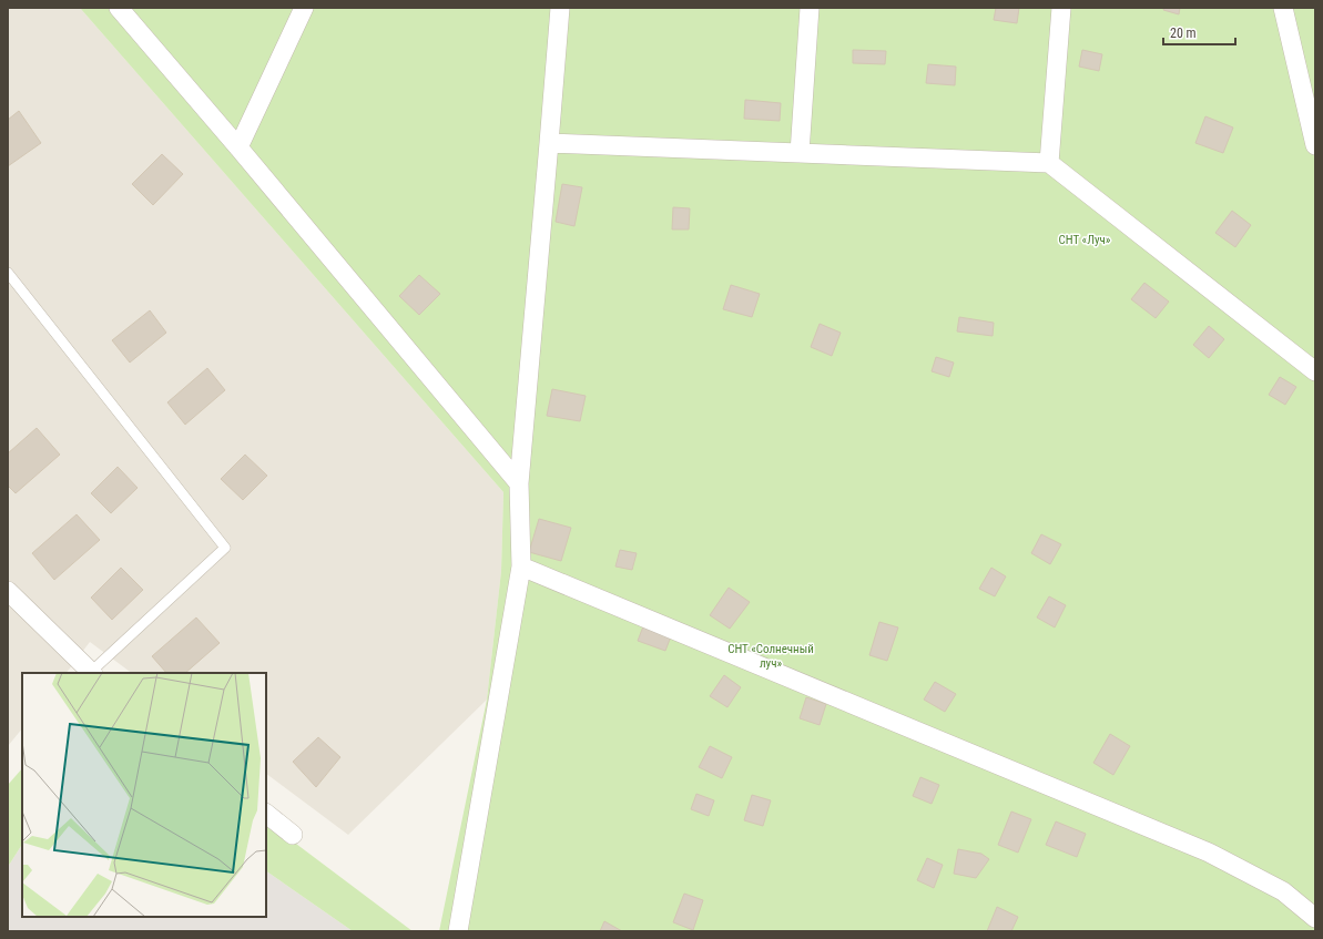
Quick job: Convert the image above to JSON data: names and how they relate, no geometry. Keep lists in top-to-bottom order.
{
  "parks": ["СНТ «Луч»", "СНТ «Солнечный луч»"],
  "scale_bar": "20 m"
}
